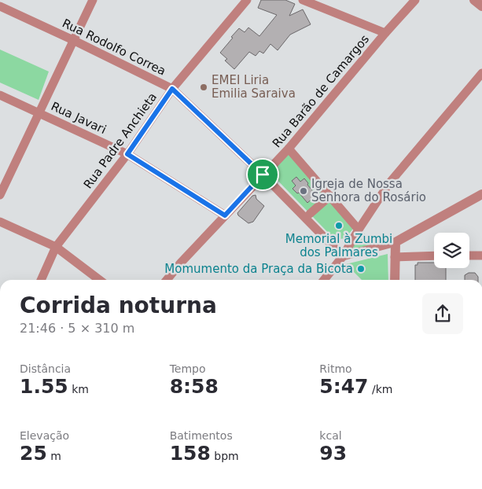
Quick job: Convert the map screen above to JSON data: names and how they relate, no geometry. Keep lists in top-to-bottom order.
{
  "streets": {
    "street": [
      "Rua Rodolfo Correa",
      "Rua Barão de Camargos",
      "Rua Javari",
      "Rua Padre Anchieta"
    ]
  },
  "crossings": [
    ["Rua Rodolfo Correa", "Rua Barão de Camargos"],
    ["Rua Rodolfo Correa", "Rua Padre Anchieta"],
    ["Rua Barão de Camargos", "Rua Javari"],
    ["Rua Javari", "Rua Padre Anchieta"]
  ],
  "places": [
    "EMEI Liria Emilia Saraiva",
    "Igreja de Nossa Senhora do Rosário",
    "Memorial à Zumbi dos Palmares",
    "Momumento da Praça da Bicota"
  ],
  "page": {
    "heading": ["Corrida noturna", "21:46 · 5 × 310 m"],
    "stats": [
      ["Distância", "1.55 km"],
      ["Tempo", "8:58"],
      ["Ritmo", "5:47 /km"],
      ["Elevação", "25 m"],
      ["Batimentos", "158 bpm"],
      ["kcal", "93"]
    ]
  }
}
